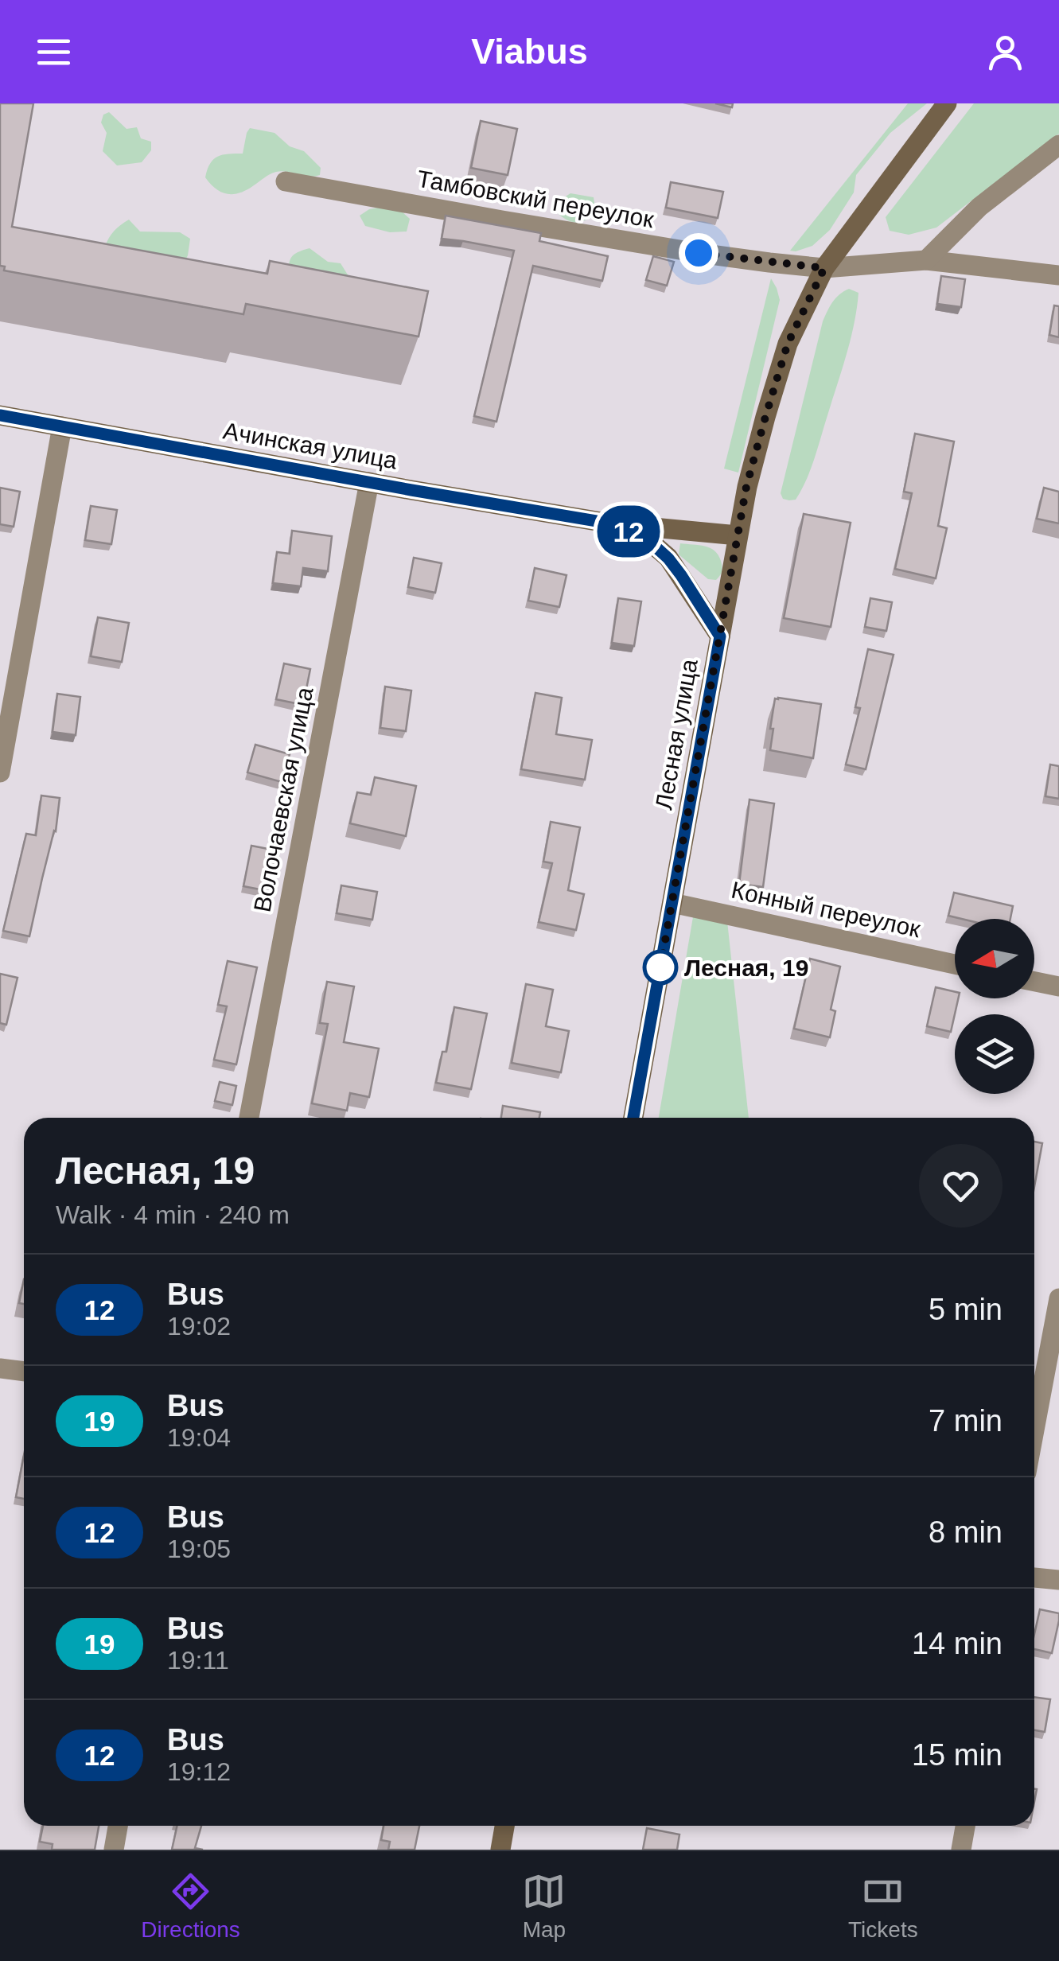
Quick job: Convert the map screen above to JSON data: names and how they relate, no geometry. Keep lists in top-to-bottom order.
{
  "streets": {
    "street": [
      "Тамбовский переулок",
      "Ачинская улица",
      "Лесная улица",
      "Волочаевская улица",
      "Конный переулок"
    ]
  },
  "crossings": [
    ["Тамбовский переулок", "Лесная улица"],
    ["Ачинская улица", "Лесная улица"],
    ["Ачинская улица", "Волочаевская улица"],
    ["Лесная улица", "Конный переулок"]
  ],
  "places": ["Лесная, 19"],
  "lines": ["bus line 12"],
  "north": "left",
  "page": {
    "header": "Viabus",
    "on_map": "12",
    "heading": ["Лесная, 19", "Walk · 4 min · 240 m"],
    "list": [
      {
        "mark": "12",
        "name": "Bus",
        "note": "19:02",
        "value": "5 min"
      },
      {
        "mark": "19",
        "name": "Bus",
        "note": "19:04",
        "value": "7 min"
      },
      {
        "mark": "12",
        "name": "Bus",
        "note": "19:05",
        "value": "8 min"
      },
      {
        "mark": "19",
        "name": "Bus",
        "note": "19:11",
        "value": "14 min"
      },
      {
        "mark": "12",
        "name": "Bus",
        "note": "19:12",
        "value": "15 min"
      }
    ],
    "tabs": ["Directions", "Map", "Tickets"]
  }
}
